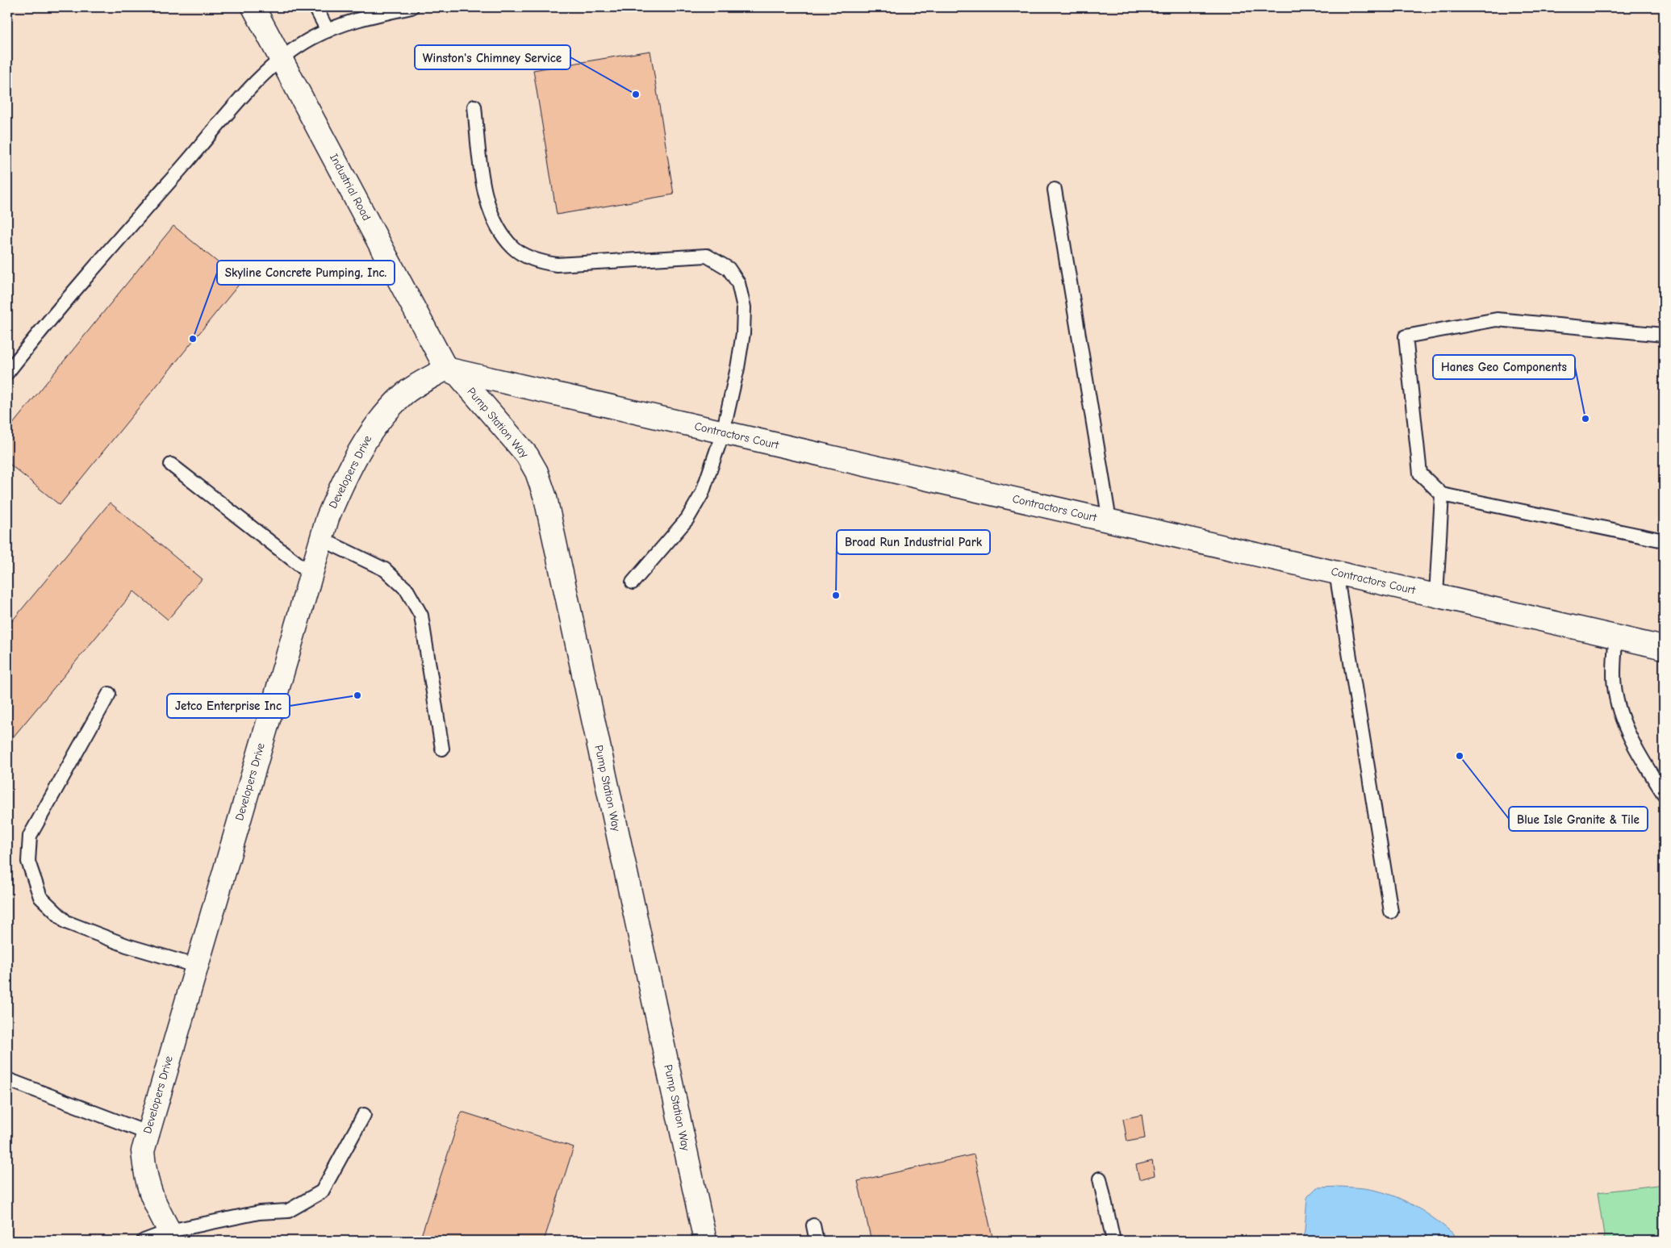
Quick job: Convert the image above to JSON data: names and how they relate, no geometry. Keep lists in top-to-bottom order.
{
  "streets": {
    "street": [
      "Industrial Road",
      "Pump Station Way",
      "Contractors Court",
      "Developers Drive"
    ]
  },
  "crossings": [
    ["Industrial Road", "Pump Station Way"],
    ["Industrial Road", "Contractors Court"],
    ["Industrial Road", "Developers Drive"],
    ["Pump Station Way", "Contractors Court"],
    ["Pump Station Way", "Developers Drive"],
    ["Contractors Court", "Developers Drive"]
  ],
  "places": [
    "Winston's Chimney Service",
    "Skyline Concrete Pumping, Inc.",
    "Hanes Geo Components",
    "Broad Run Industrial Park",
    "Jetco Enterprise Inc",
    "Blue Isle Granite & Tile"
  ]
}
